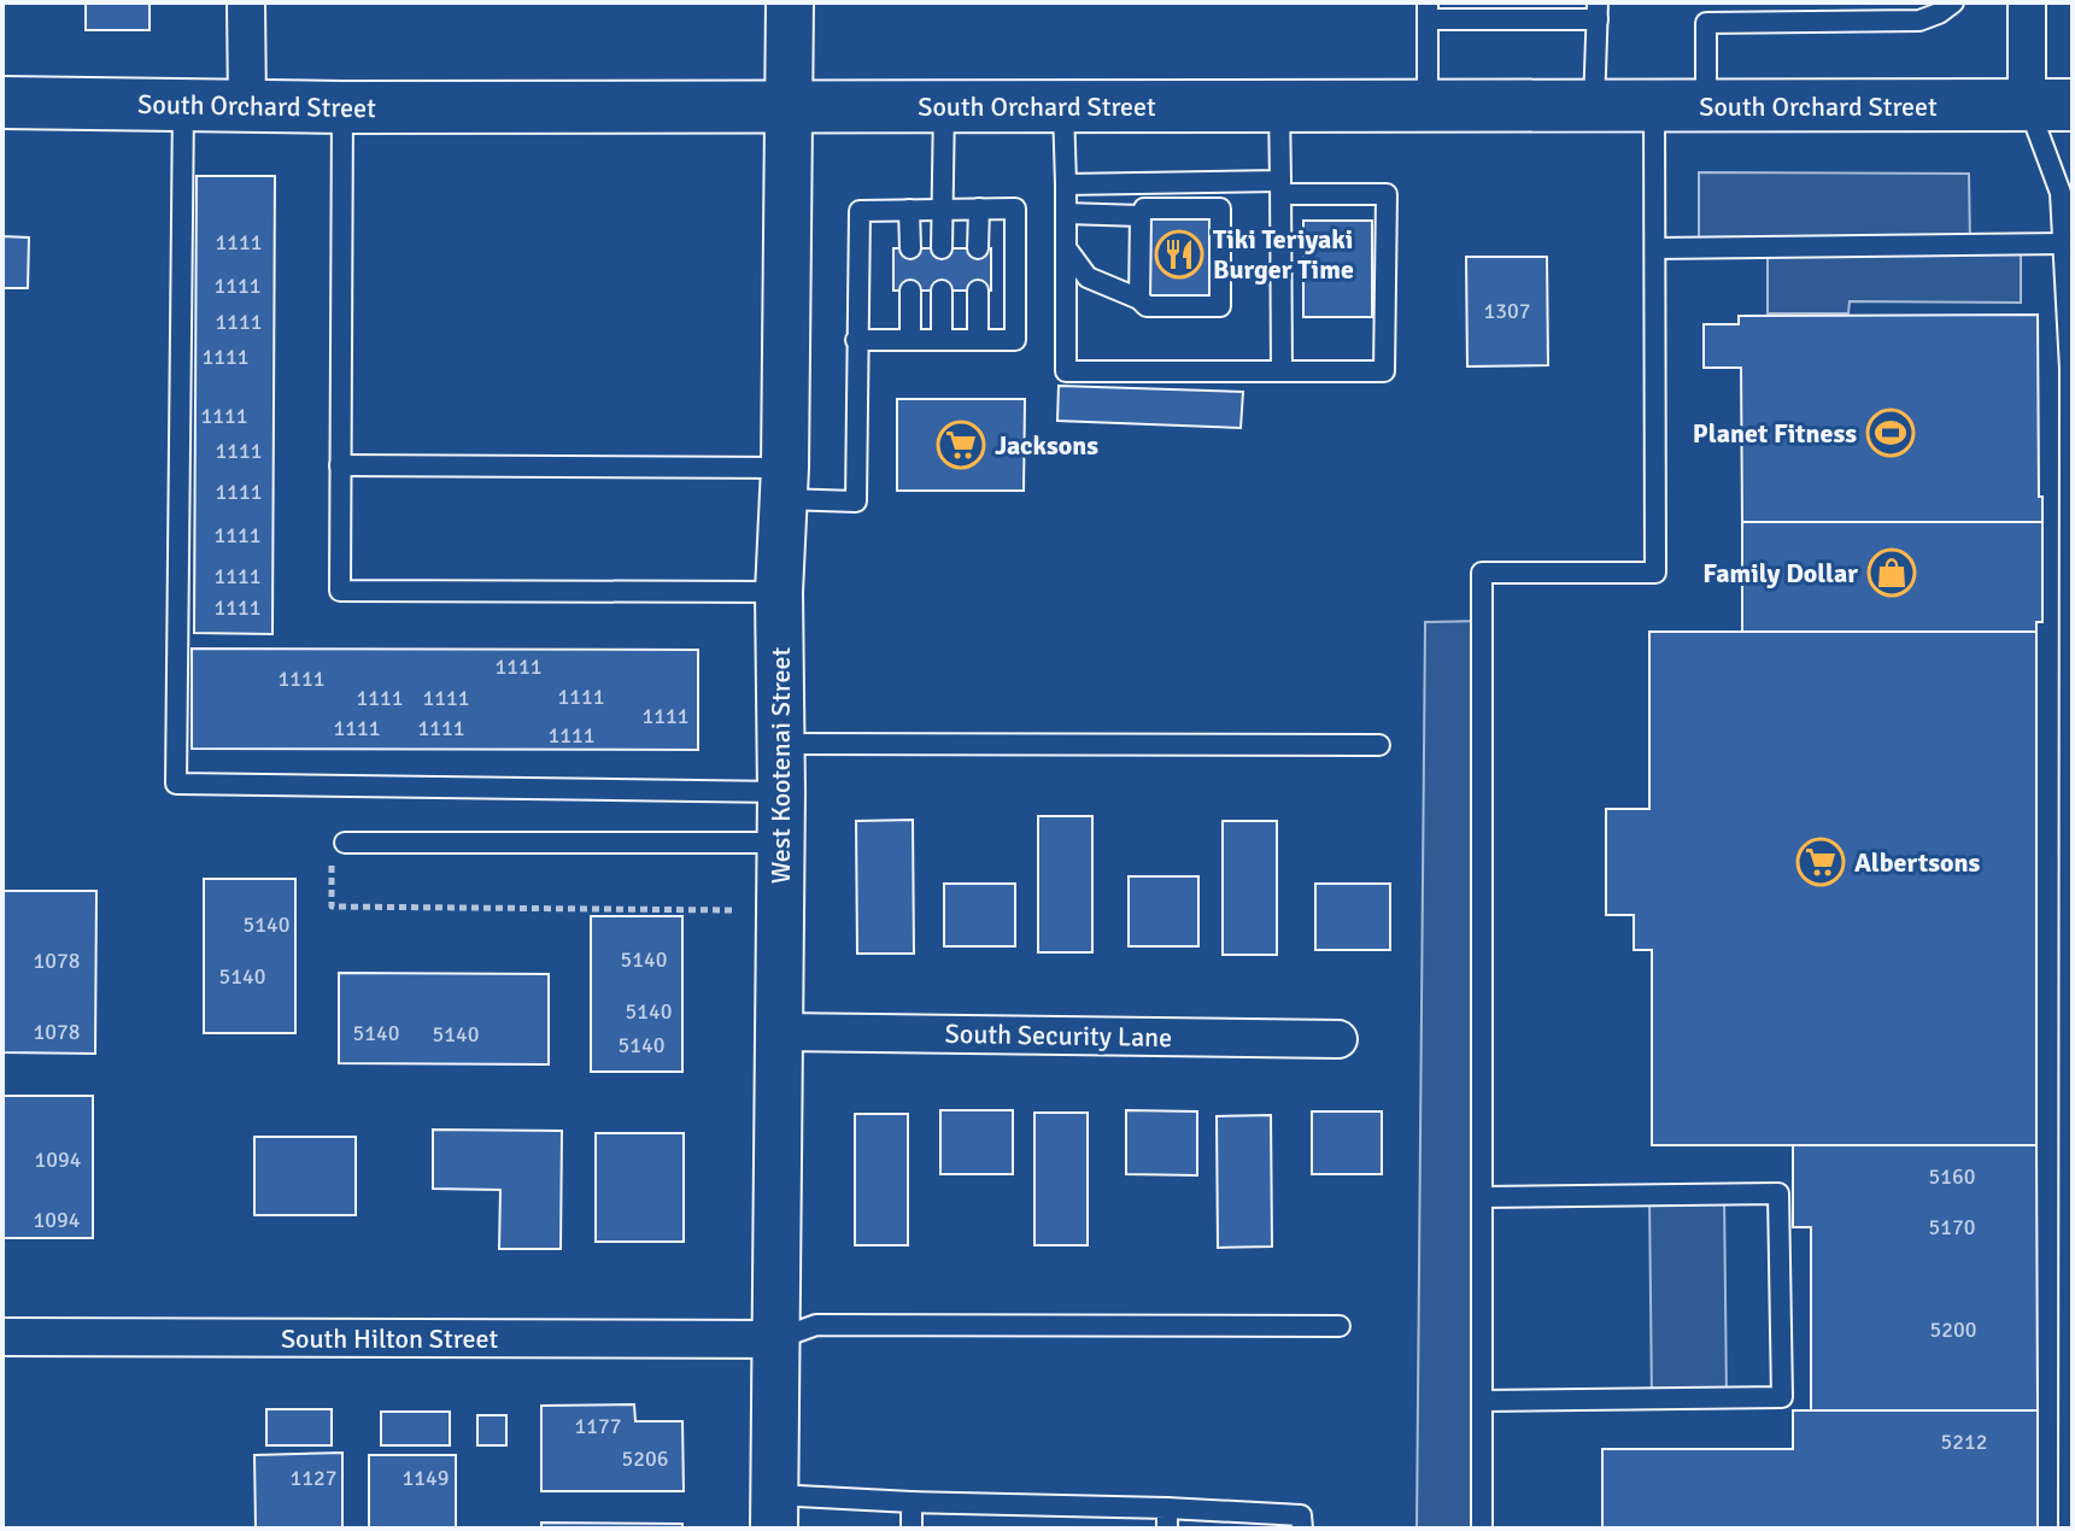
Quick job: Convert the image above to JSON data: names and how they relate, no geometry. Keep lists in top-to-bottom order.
{
  "streets": {
    "main road": ["South Orchard Street"],
    "street": ["West Kootenai Street", "South Security Lane", "South Hilton Street"]
  },
  "crossings": [
    ["South Orchard Street", "West Kootenai Street"],
    ["West Kootenai Street", "South Security Lane"],
    ["West Kootenai Street", "South Hilton Street"]
  ],
  "places": {
    "restaurant": ["Tiki Teriyaki Burger Time"],
    "sports": ["Planet Fitness"],
    "supermarket": ["Jacksons", "Albertsons"],
    "shop": ["Family Dollar"]
  },
  "house_numbers": [
    "1111",
    "1111",
    "1307",
    "1111",
    "1111",
    "1111",
    "1111",
    "1111",
    "1111",
    "1111",
    "1111",
    "1111",
    "1111",
    "1111",
    "1111",
    "1111",
    "1111",
    "1111",
    "1111",
    "1111",
    "5140",
    "5140",
    "1078",
    "5140",
    "5140",
    "1078",
    "5140",
    "5140",
    "5140",
    "1094",
    "5160",
    "1094",
    "5170",
    "5200",
    "1177",
    "5212",
    "5206",
    "1127",
    "1149"
  ]
}
